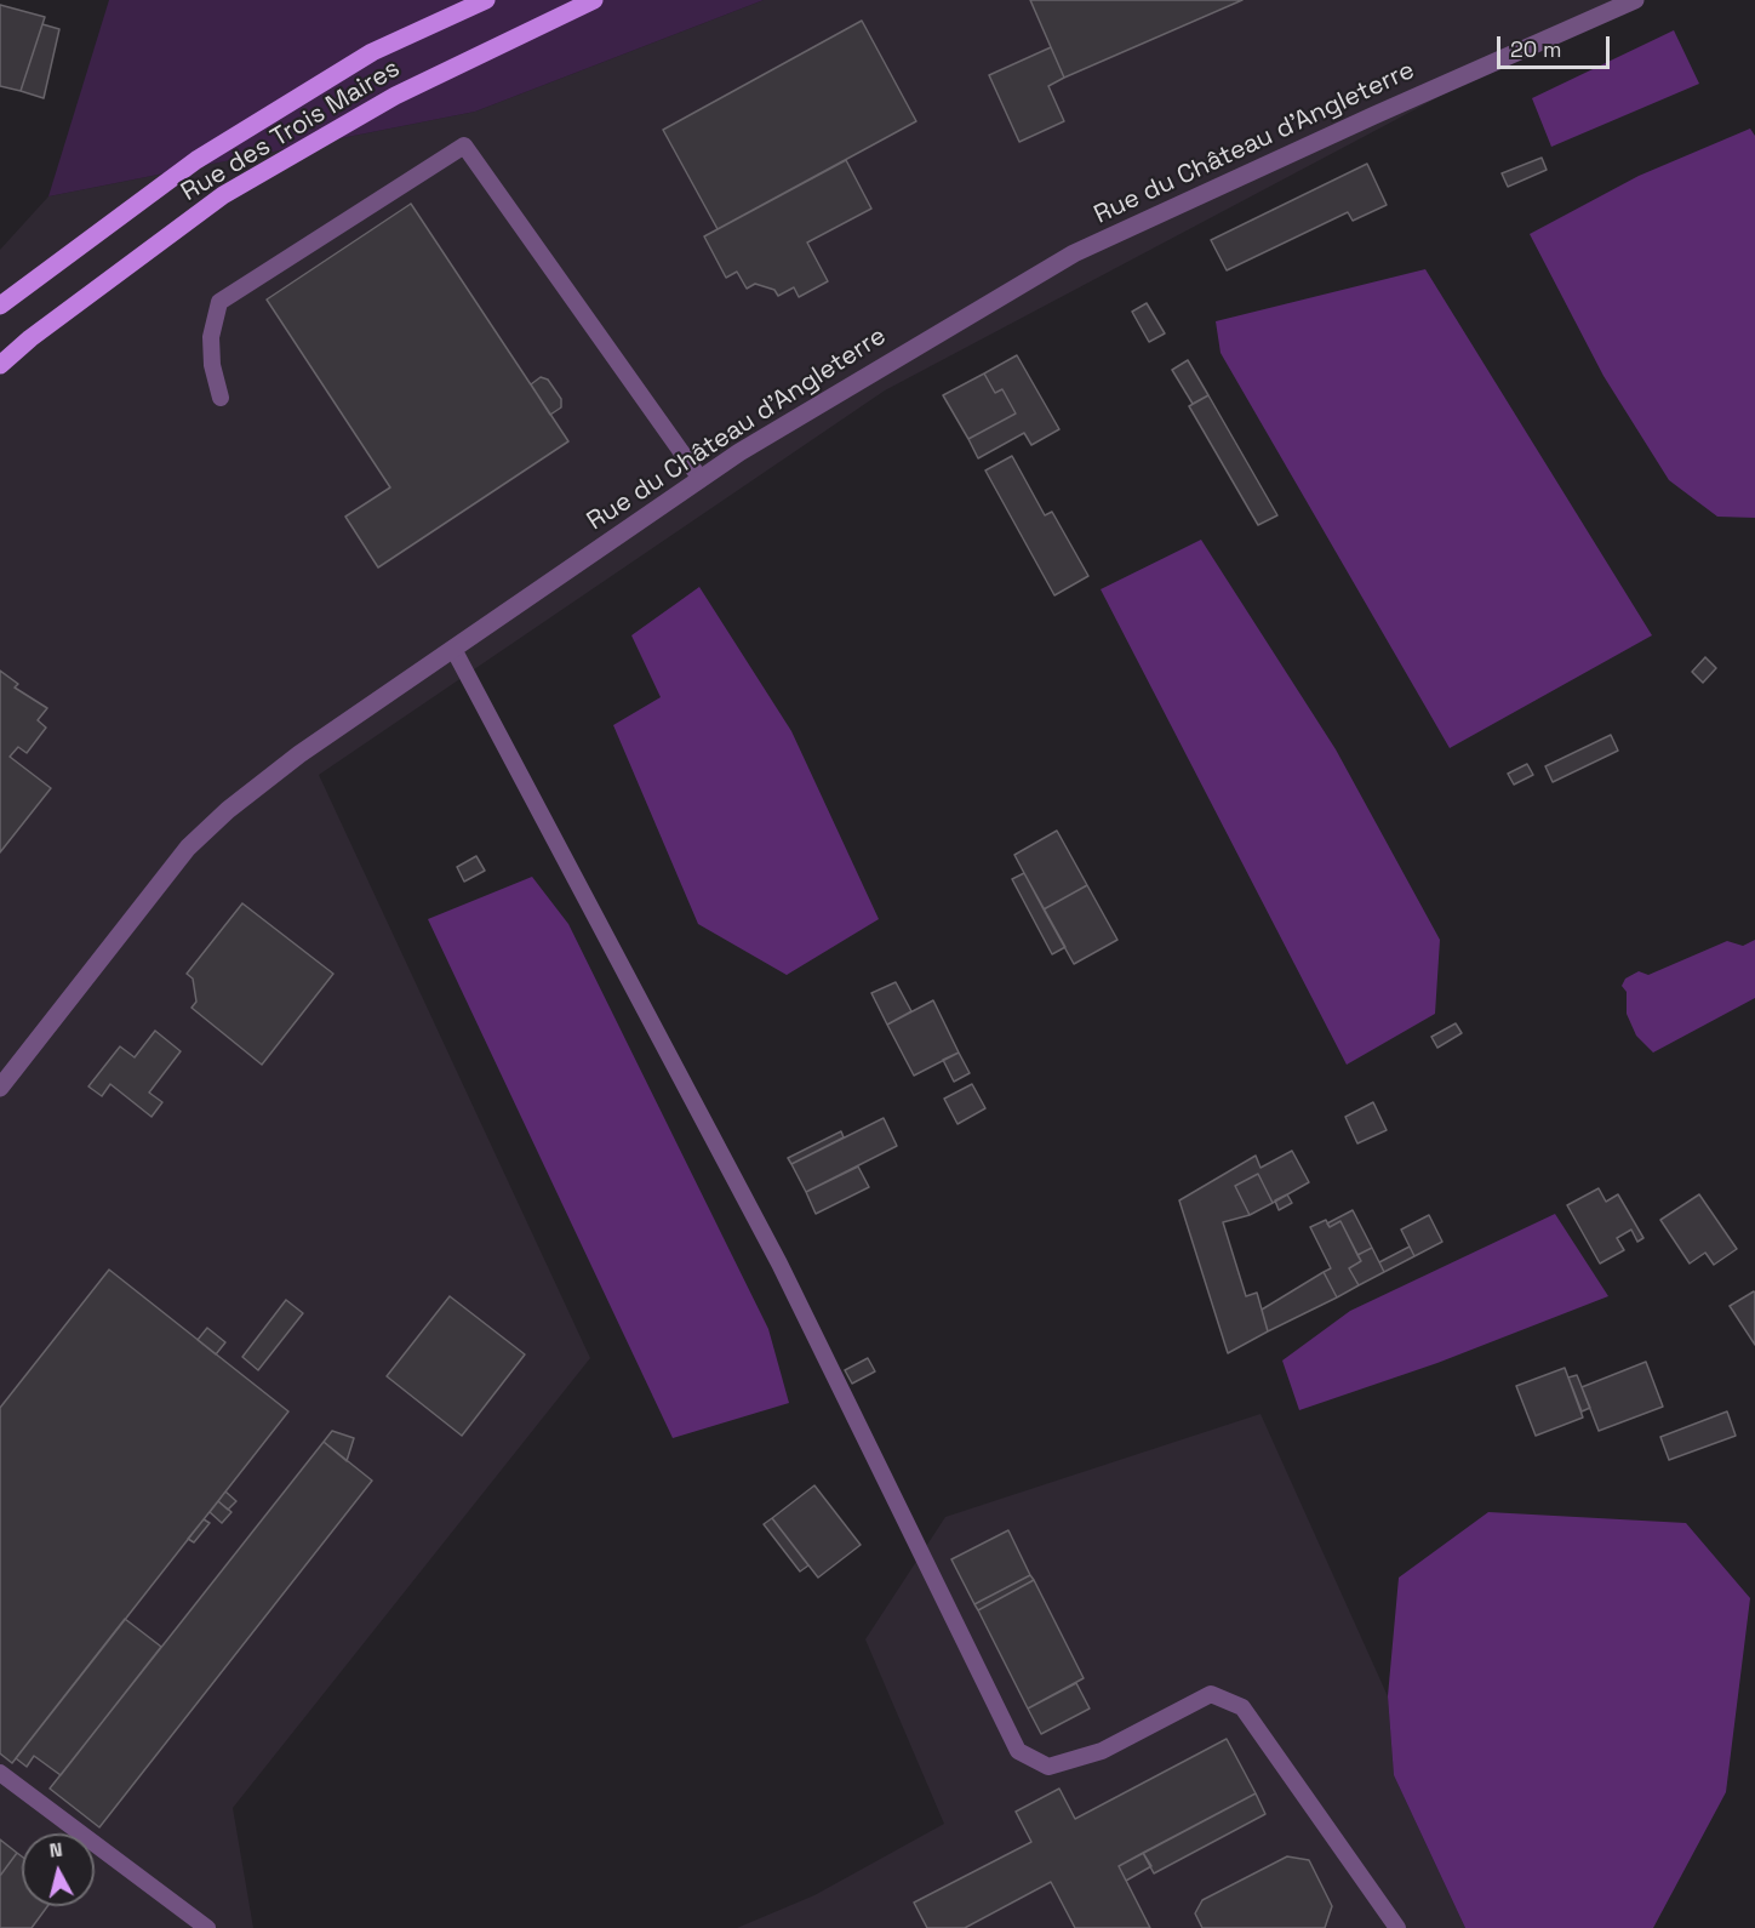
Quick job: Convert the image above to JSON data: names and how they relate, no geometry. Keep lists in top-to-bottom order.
{
  "streets": {
    "main road": ["Rue des Trois Maires"],
    "street": ["Rue du Château d'Angleterre"]
  },
  "scale_bar": "20 m",
  "north": "top"
}
